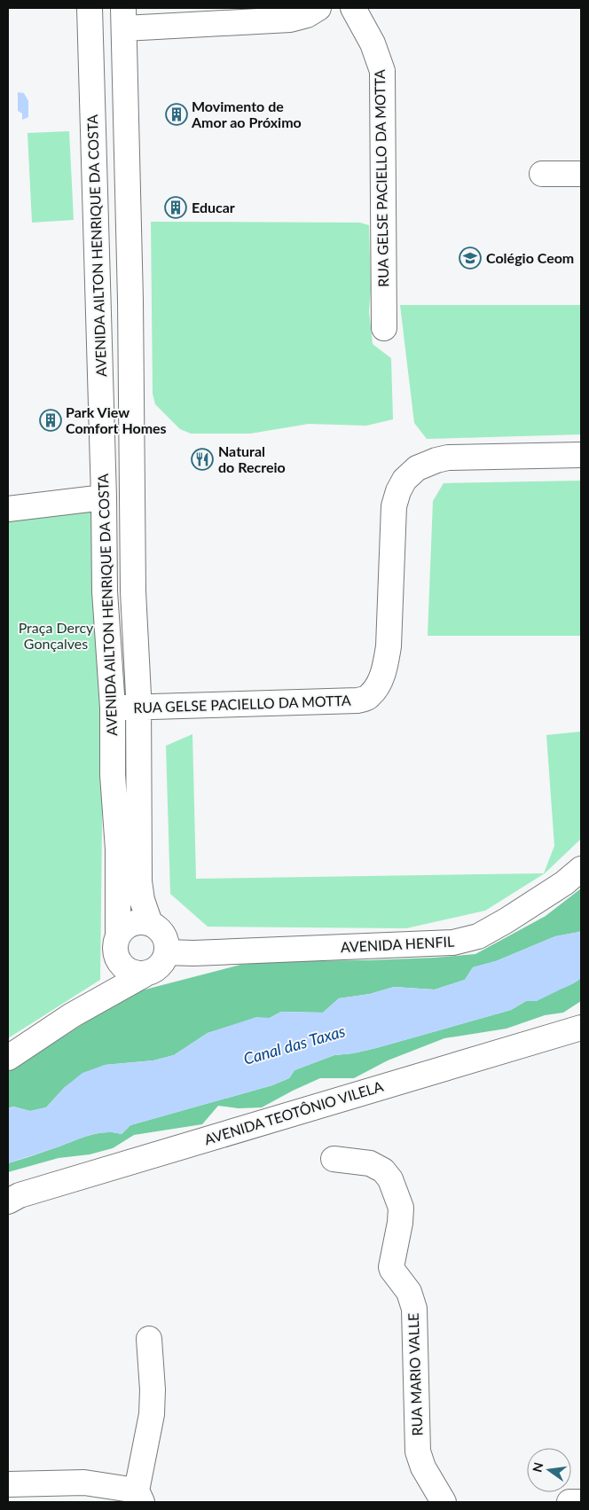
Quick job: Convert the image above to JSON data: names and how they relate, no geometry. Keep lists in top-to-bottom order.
{
  "streets": {
    "street": [
      "RUA GELSE PACIELLO DA MOTTA",
      "AVENIDA AILTON HENRIQUE DA COSTA",
      "AVENIDA HENFIL",
      "AVENIDA TEOTÔNIO VILELA",
      "RUA MARIO VALLE"
    ]
  },
  "crossings": [
    ["RUA GELSE PACIELLO DA MOTTA", "AVENIDA AILTON HENRIQUE DA COSTA"],
    ["AVENIDA AILTON HENRIQUE DA COSTA", "AVENIDA HENFIL"]
  ],
  "water": ["Canal das Taxas"],
  "parks": ["Praça Dercy Gonçalves"],
  "places": {
    "building": ["Movimento de Amor ao Próximo", "Educar", "Park View Comfort Homes"],
    "school or university": ["Colégio Ceom"],
    "restaurant": ["Natural do Recreio"]
  },
  "north": "left"
}
